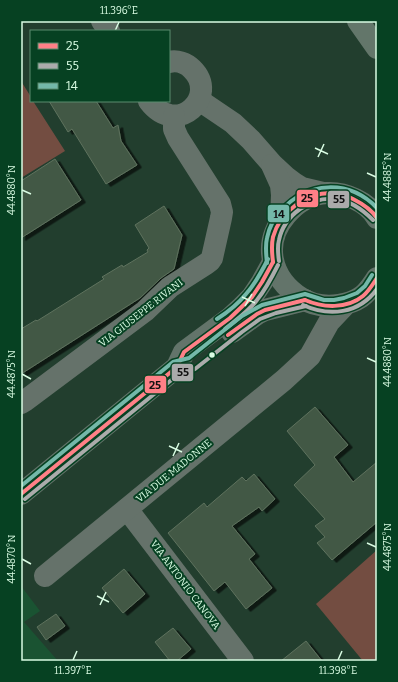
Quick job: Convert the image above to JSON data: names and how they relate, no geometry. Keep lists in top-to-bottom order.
{
  "streets": {
    "street": ["VIA GIUSEPPE RIVANI", "VIA DUE MADONNE", "VIA ANTONIO CANOVA"]
  },
  "crossings": [
    ["VIA DUE MADONNE", "VIA ANTONIO CANOVA"]
  ],
  "lines": ["transit line 14", "transit line 25", "transit line 55"],
  "legend": ["25", "55", "14"],
  "coordinates": [
    "11.396°E",
    "44.4885°N",
    "44.4880°N",
    "44.4875°N",
    "44.4870°N",
    "11.397°E",
    "11.398°E"
  ]
}
